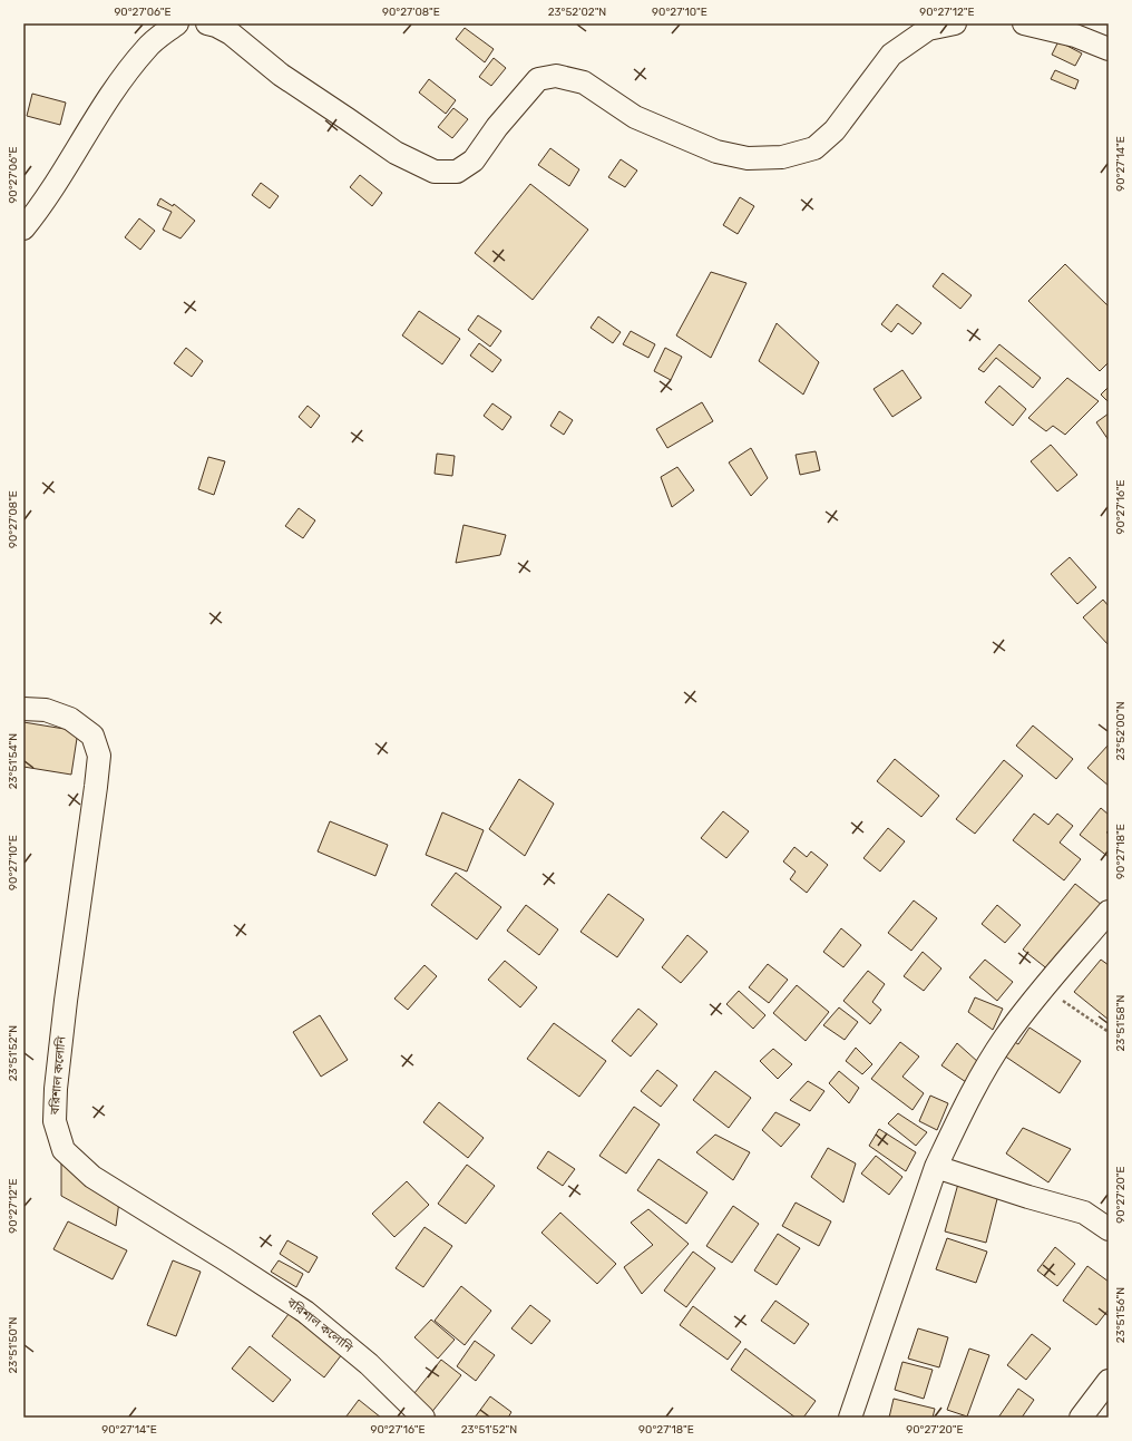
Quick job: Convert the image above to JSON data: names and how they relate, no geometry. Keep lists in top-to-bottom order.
{
  "streets": {
    "street": ["বরিশাল কলোনি"]
  },
  "coordinates": [
    "90°27'06\"E",
    "90°27'08\"E",
    "23°52'02\"N",
    "90°27'10\"E",
    "90°27'12\"E",
    "90°27'14\"E",
    "90°27'16\"E",
    "23°52'00\"N",
    "23°51'54\"N",
    "90°27'18\"E",
    "23°51'58\"N",
    "23°51'52\"N",
    "90°27'20\"E",
    "23°51'56\"N",
    "23°51'50\"N"
  ]
}
